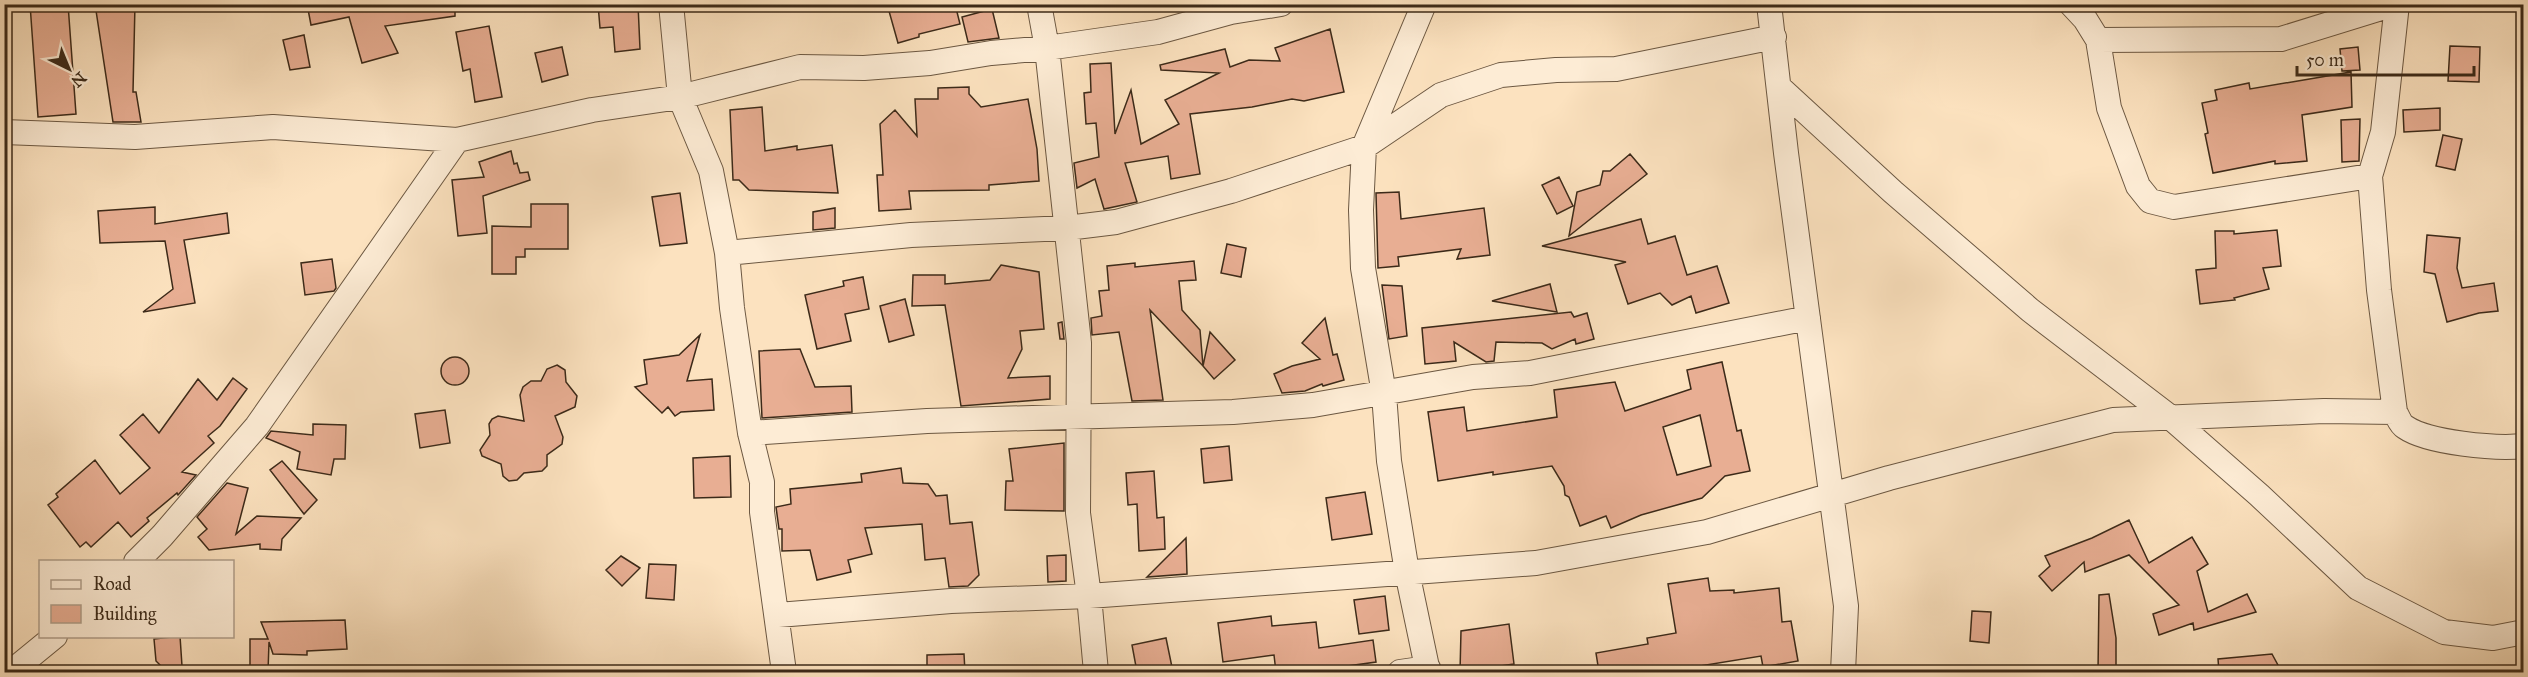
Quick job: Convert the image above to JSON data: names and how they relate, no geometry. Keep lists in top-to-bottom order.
{
  "legend": ["Road", "Building"],
  "scale_bar": "50 m",
  "north": "bottom right"
}
